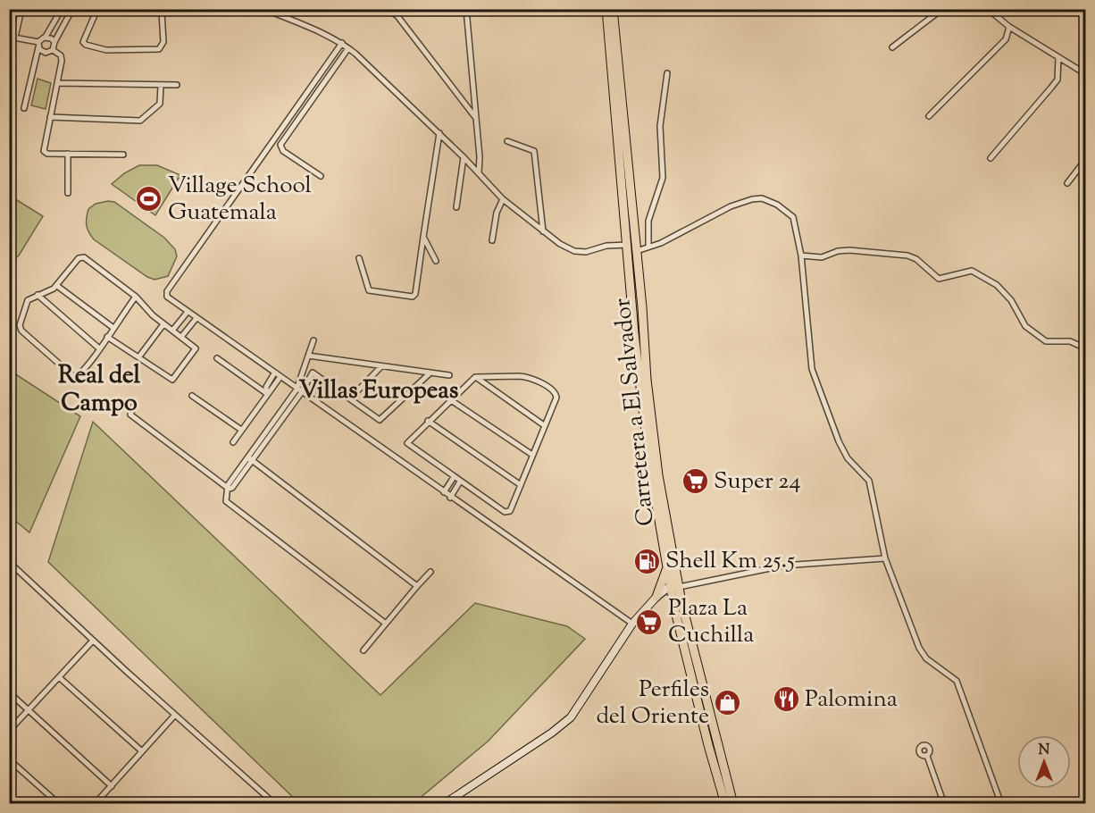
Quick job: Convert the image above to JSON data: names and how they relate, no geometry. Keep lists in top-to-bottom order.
{
  "streets": {
    "highway": ["Carretera a El Salvador"]
  },
  "districts": ["Real del Campo", "Villas Europeas"],
  "places": {
    "sports": ["Village School Guatemala"],
    "supermarket": ["Super 24", "Plaza La Cuchilla"],
    "fuel station": ["Shell Km 25.5"],
    "restaurant": ["Palomina"],
    "shop": ["Perfiles del Oriente"]
  },
  "north": "top"
}
